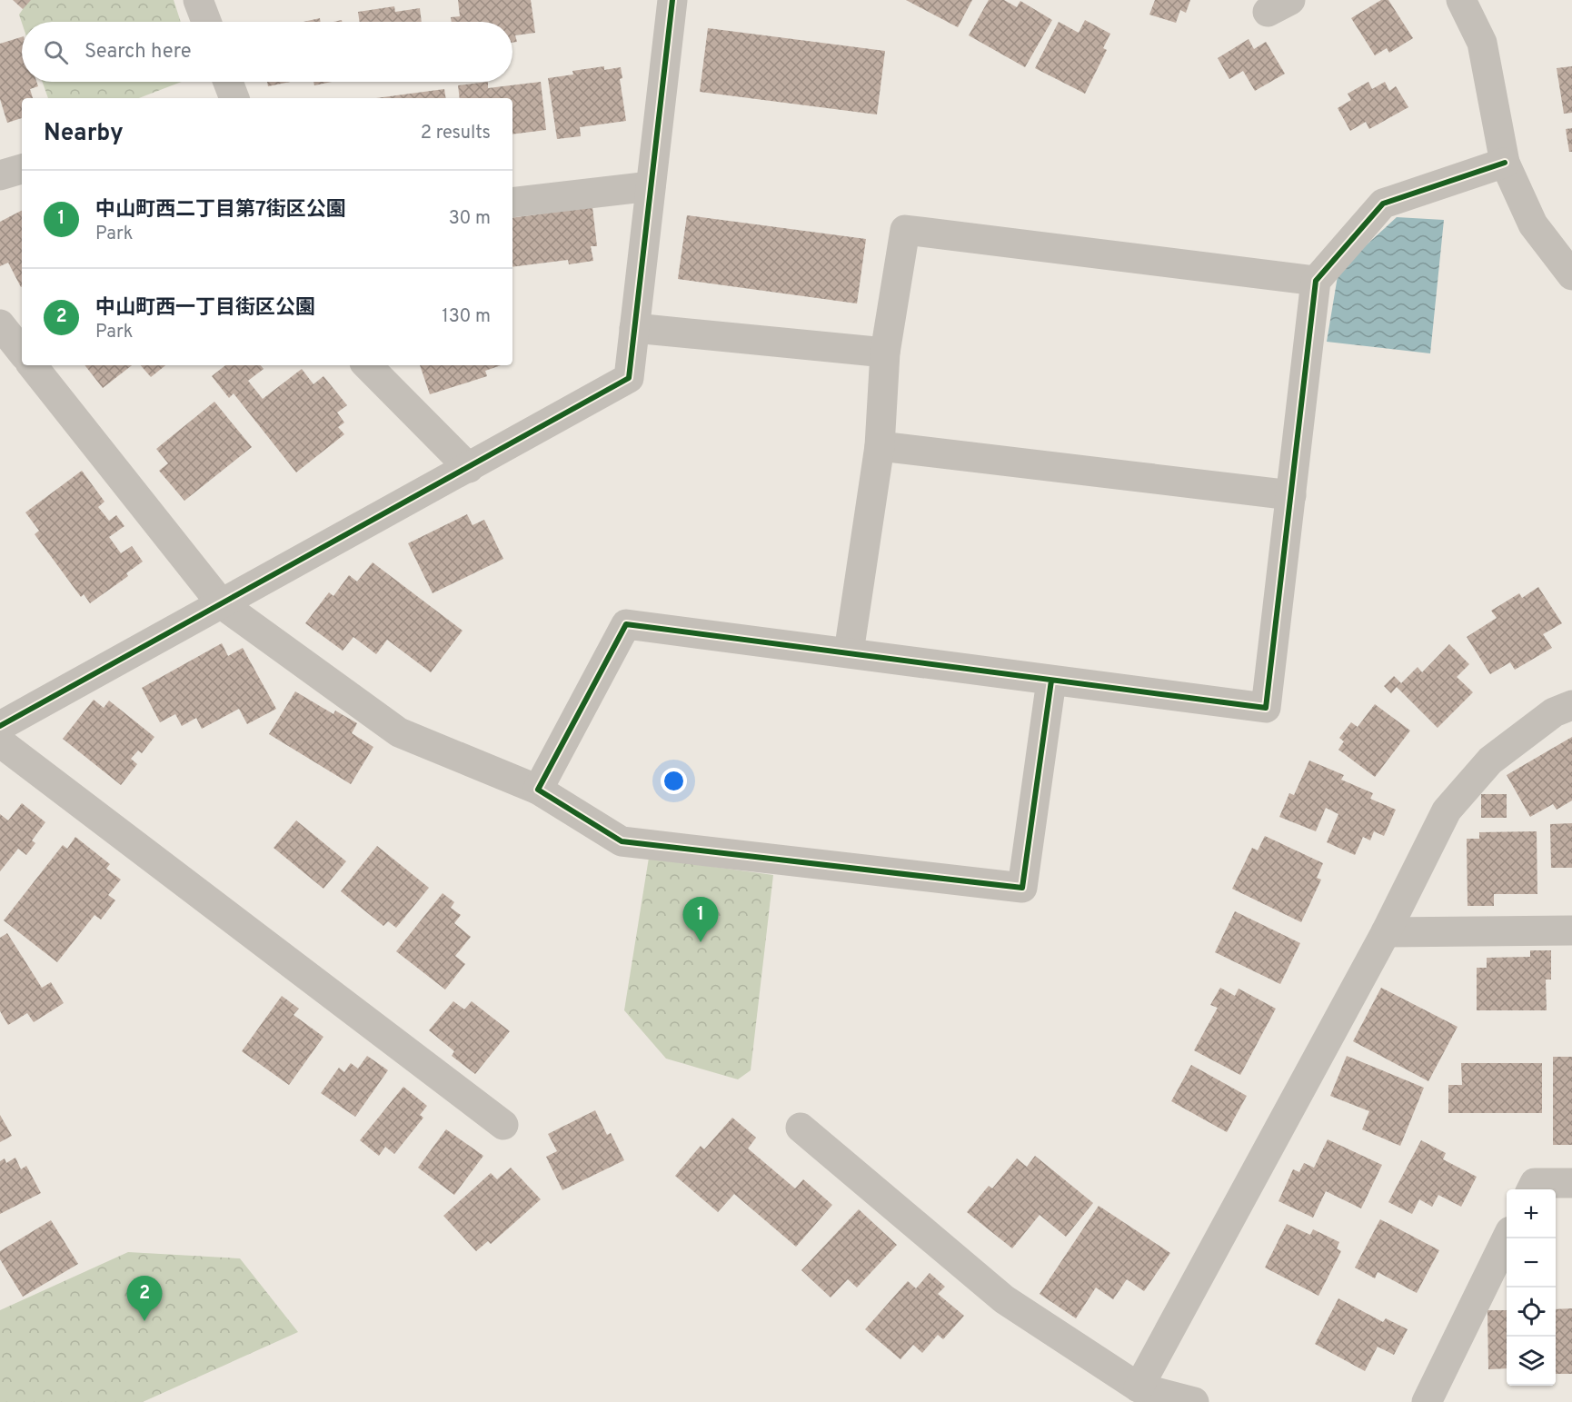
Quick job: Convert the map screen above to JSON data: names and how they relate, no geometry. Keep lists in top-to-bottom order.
{
  "page": {
    "search": "Search here",
    "heading": ["Nearby", "2 results"],
    "list": [
      {
        "mark": "1",
        "name": "中山町西二丁目第7街区公園",
        "note": "Park",
        "value": "30 m"
      },
      {
        "mark": "2",
        "name": "中山町西一丁目街区公園",
        "note": "Park",
        "value": "130 m"
      }
    ],
    "pins": ["1", "2"],
    "map_buttons": ["+", "−"]
  }
}
